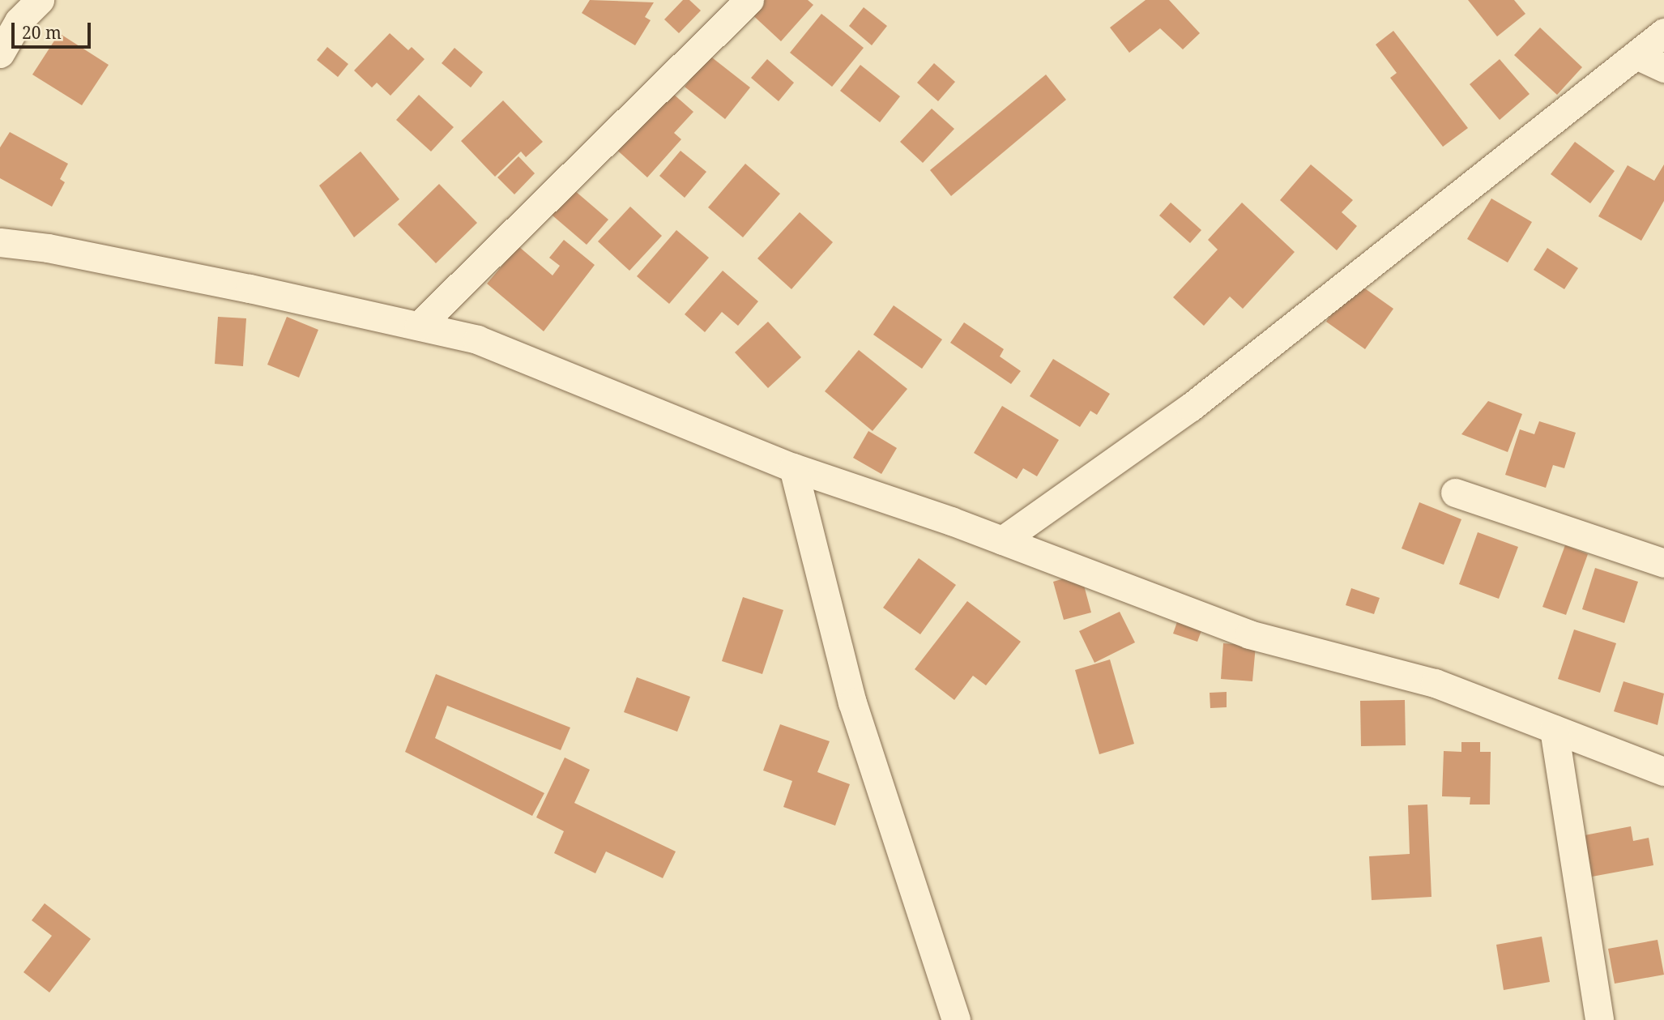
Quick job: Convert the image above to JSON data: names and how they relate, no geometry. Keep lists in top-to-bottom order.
{
  "scale_bar": "20 m"
}
